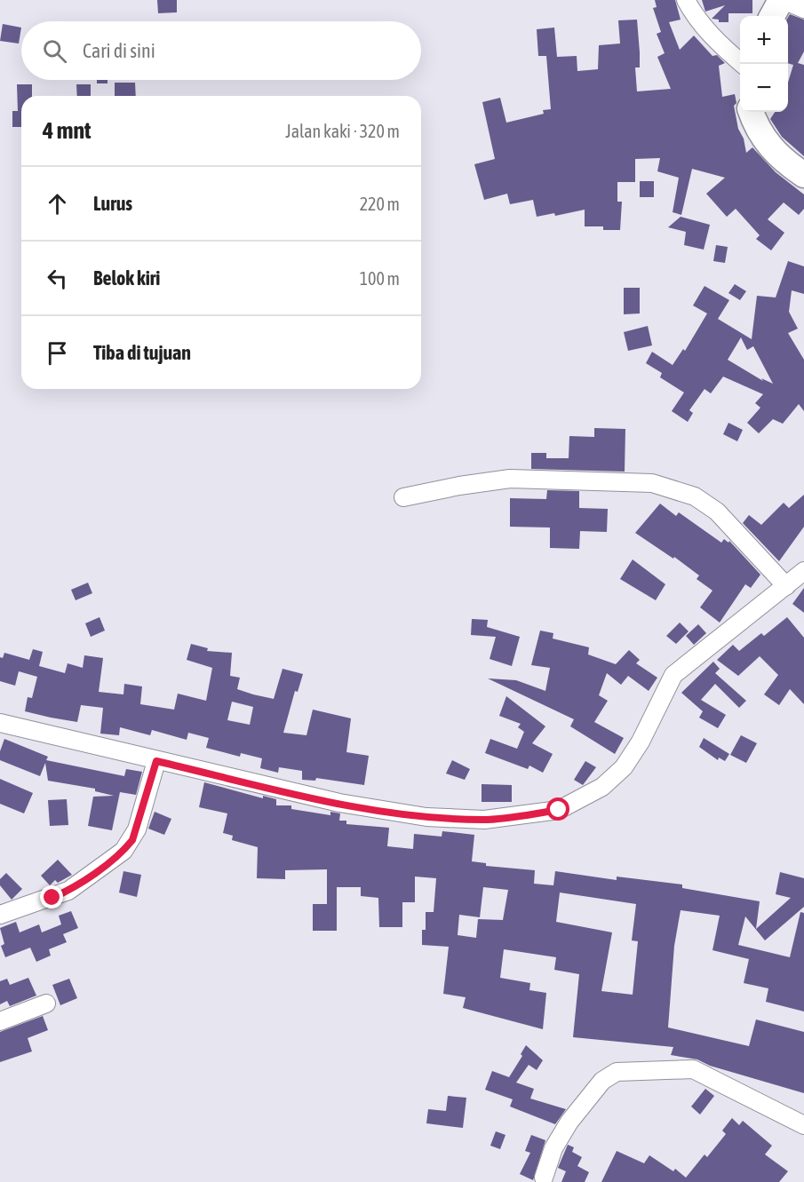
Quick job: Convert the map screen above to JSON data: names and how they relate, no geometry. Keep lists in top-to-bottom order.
{
  "page": {
    "map_buttons": ["+", "−"],
    "search": "Cari di sini",
    "heading": ["4 mnt", "Jalan kaki · 320 m"],
    "list": [
      ["Lurus", "220 m"],
      ["Belok kiri", "100 m"],
      "Tiba di tujuan"
    ]
  }
}
